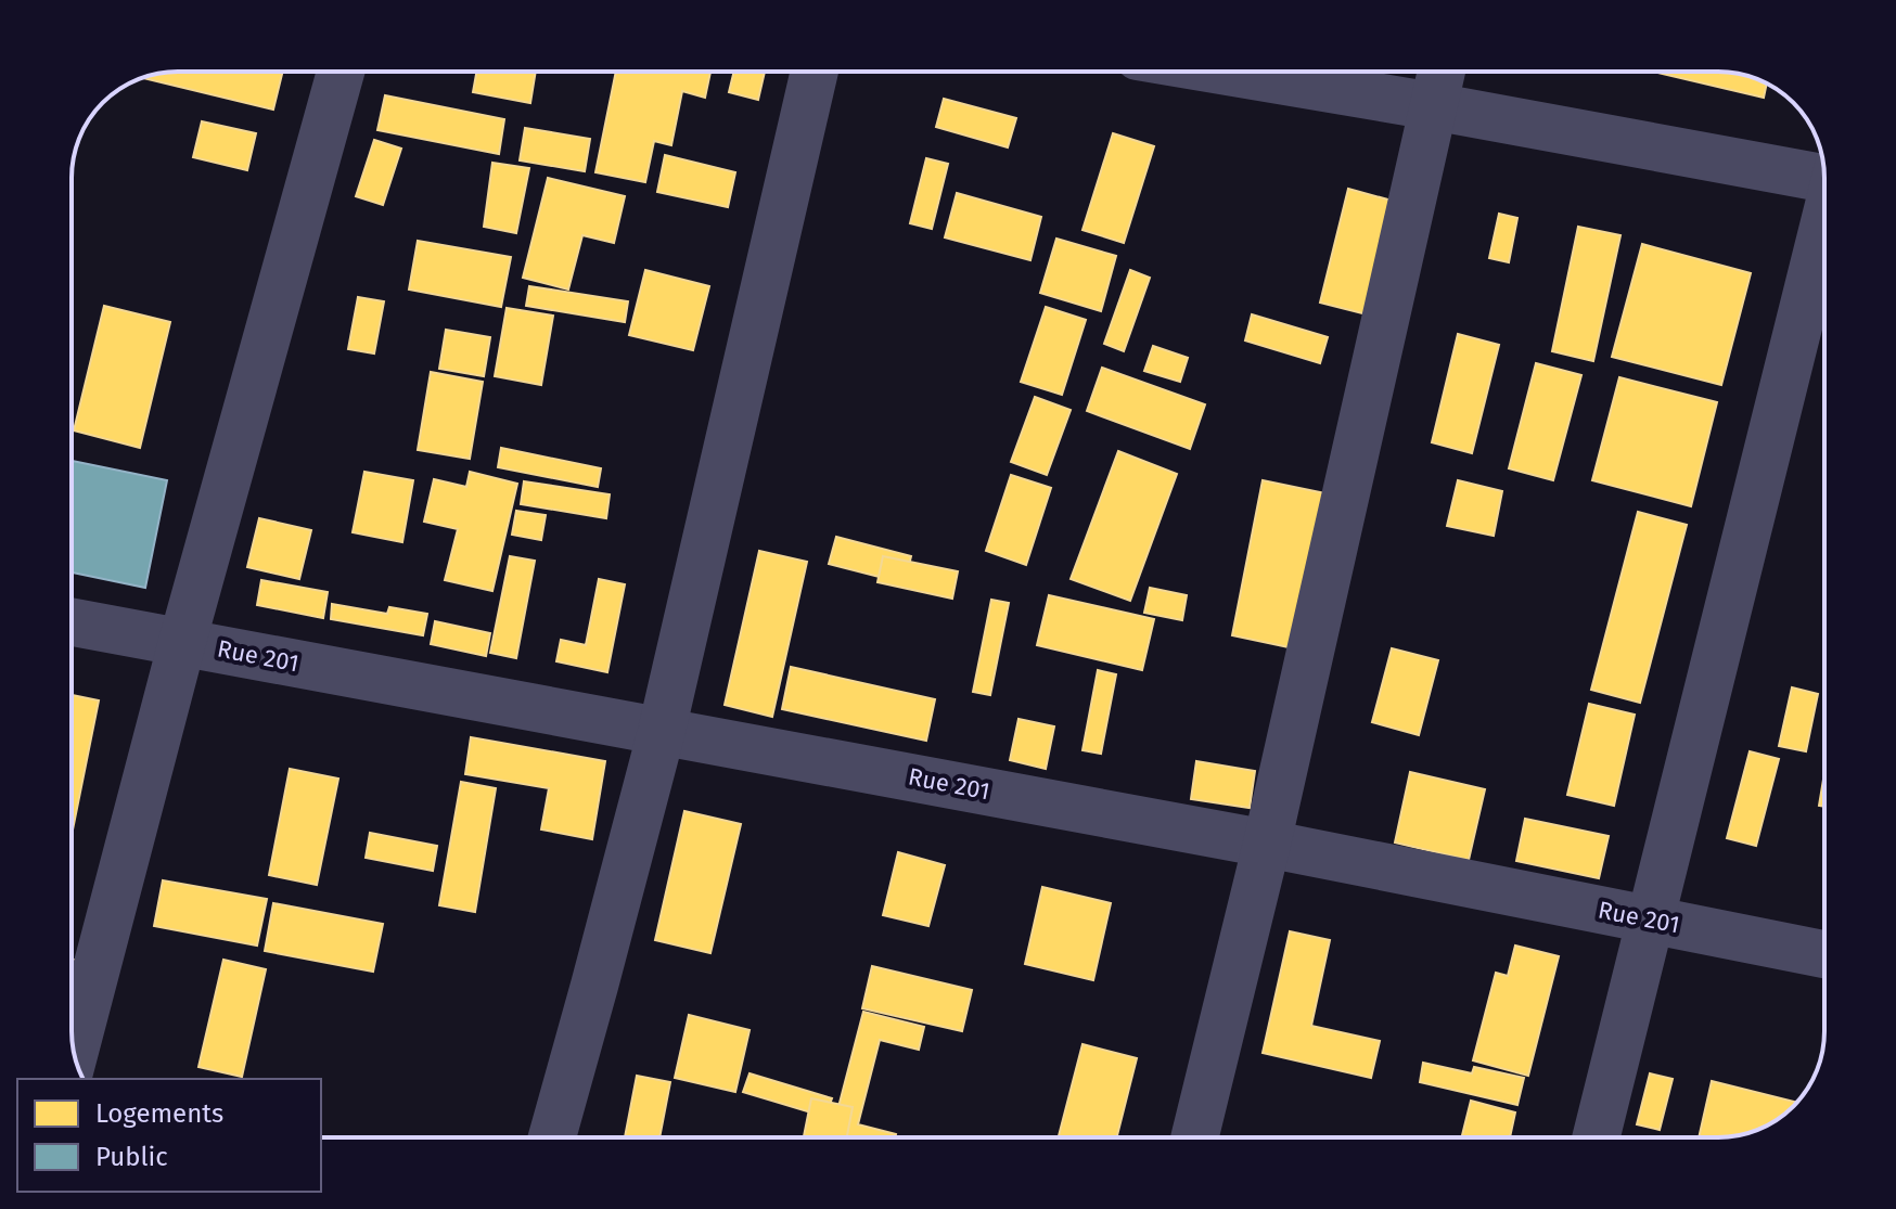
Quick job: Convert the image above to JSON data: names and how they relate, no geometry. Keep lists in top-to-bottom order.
{
  "streets": {
    "street": ["Rue 201"]
  },
  "legend": ["Logements", "Public"]
}
